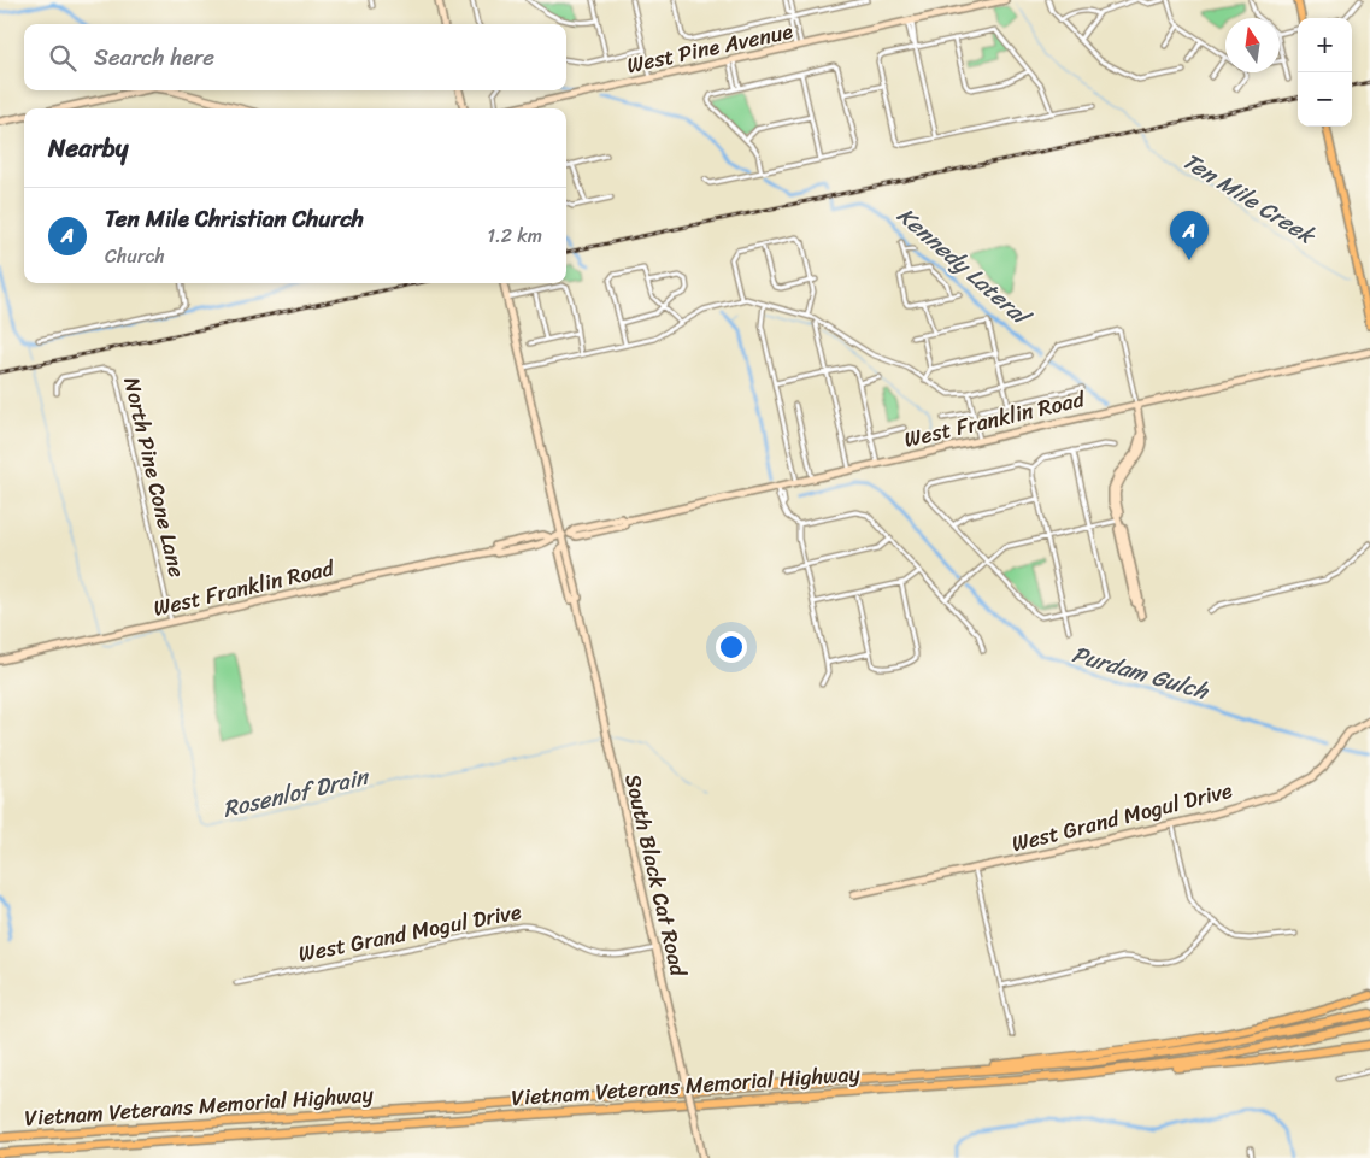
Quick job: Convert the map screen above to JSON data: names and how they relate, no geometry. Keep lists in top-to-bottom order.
{
  "streets": {
    "highway": ["Vietnam Veterans Memorial Highway"],
    "street": [
      "West Pine Avenue",
      "West Franklin Road",
      "North Pine Cone Lane",
      "West Grand Mogul Drive",
      "South Black Cat Road"
    ]
  },
  "crossings": [
    ["West Franklin Road", "North Pine Cone Lane"],
    ["West Franklin Road", "South Black Cat Road"],
    ["West Grand Mogul Drive", "South Black Cat Road"]
  ],
  "water": [
    "Ten Mile Creek",
    "Kennedy Lateral",
    "Purdam Gulch",
    "Rosenlof Drain"
  ],
  "north": "top",
  "page": {
    "map_buttons": ["+", "−"],
    "search": "Search here",
    "heading": "Nearby",
    "list": [
      {
        "mark": "A",
        "name": "Ten Mile Christian Church",
        "note": "Church",
        "value": "1.2 km"
      }
    ],
    "pins": "A"
  }
}
